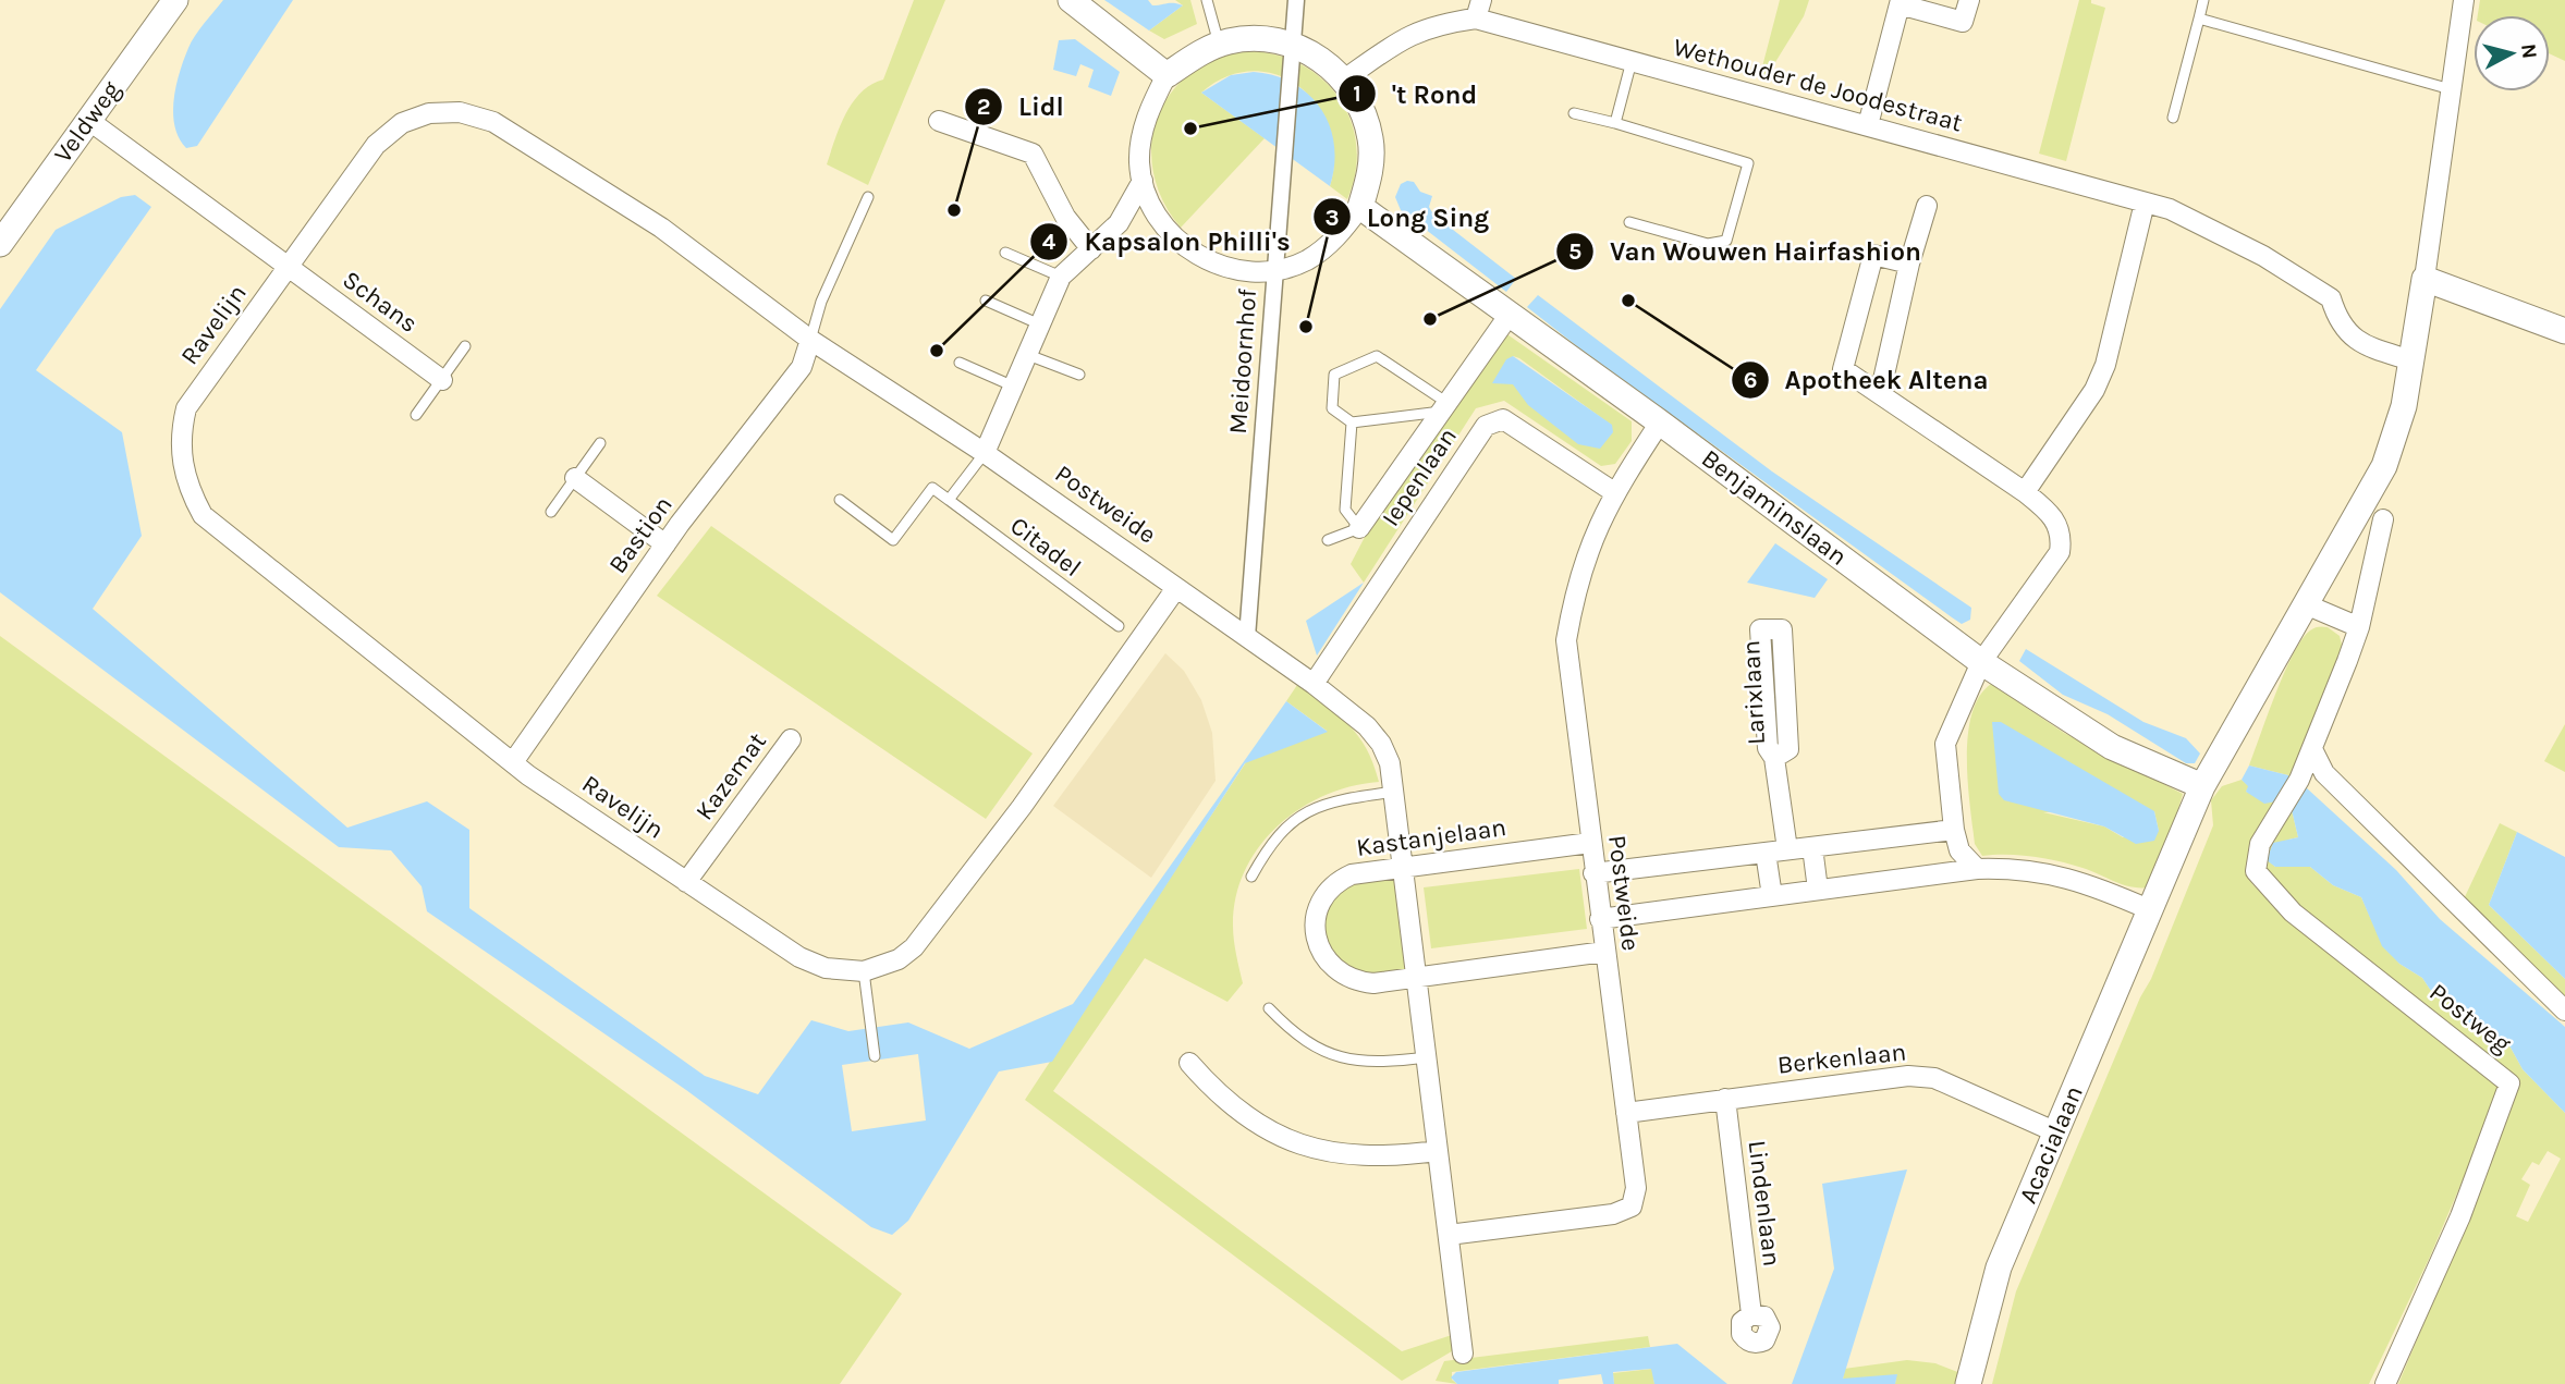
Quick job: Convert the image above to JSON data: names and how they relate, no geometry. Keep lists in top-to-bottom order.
{
  "streets": {
    "street": [
      "Wethouder de Joodestraat",
      "Veldweg",
      "Schans",
      "Ravelijn",
      "Meidoornhof",
      "Iepenlaan",
      "Postweide",
      "Benjaminslaan",
      "Bastion",
      "Larixlaan",
      "Kazemat",
      "Kastanjelaan",
      "Postweg",
      "Berkenlaan",
      "Acacialaan",
      "Lindenlaan"
    ],
    "lane": ["Citadel"]
  },
  "crossings": [
    ["Wethouder de Joodestraat", "Acacialaan"],
    ["Schans", "Ravelijn"],
    ["Ravelijn", "Postweide"],
    ["Ravelijn", "Bastion"],
    ["Ravelijn", "Kazemat"],
    ["Meidoornhof", "Postweide"],
    ["Iepenlaan", "Postweide"],
    ["Postweide", "Benjaminslaan"],
    ["Postweide", "Bastion"],
    ["Postweide", "Kastanjelaan"],
    ["Postweide", "Berkenlaan"],
    ["Benjaminslaan", "Acacialaan"],
    ["Berkenlaan", "Acacialaan"],
    ["Berkenlaan", "Lindenlaan"]
  ],
  "places": [
    "'t Rond",
    "Lidl",
    "Apotheek Altena",
    "Van Wouwen Hairfashion",
    "Long Sing",
    "Kapsalon Philli's"
  ],
  "north": "right"
}
